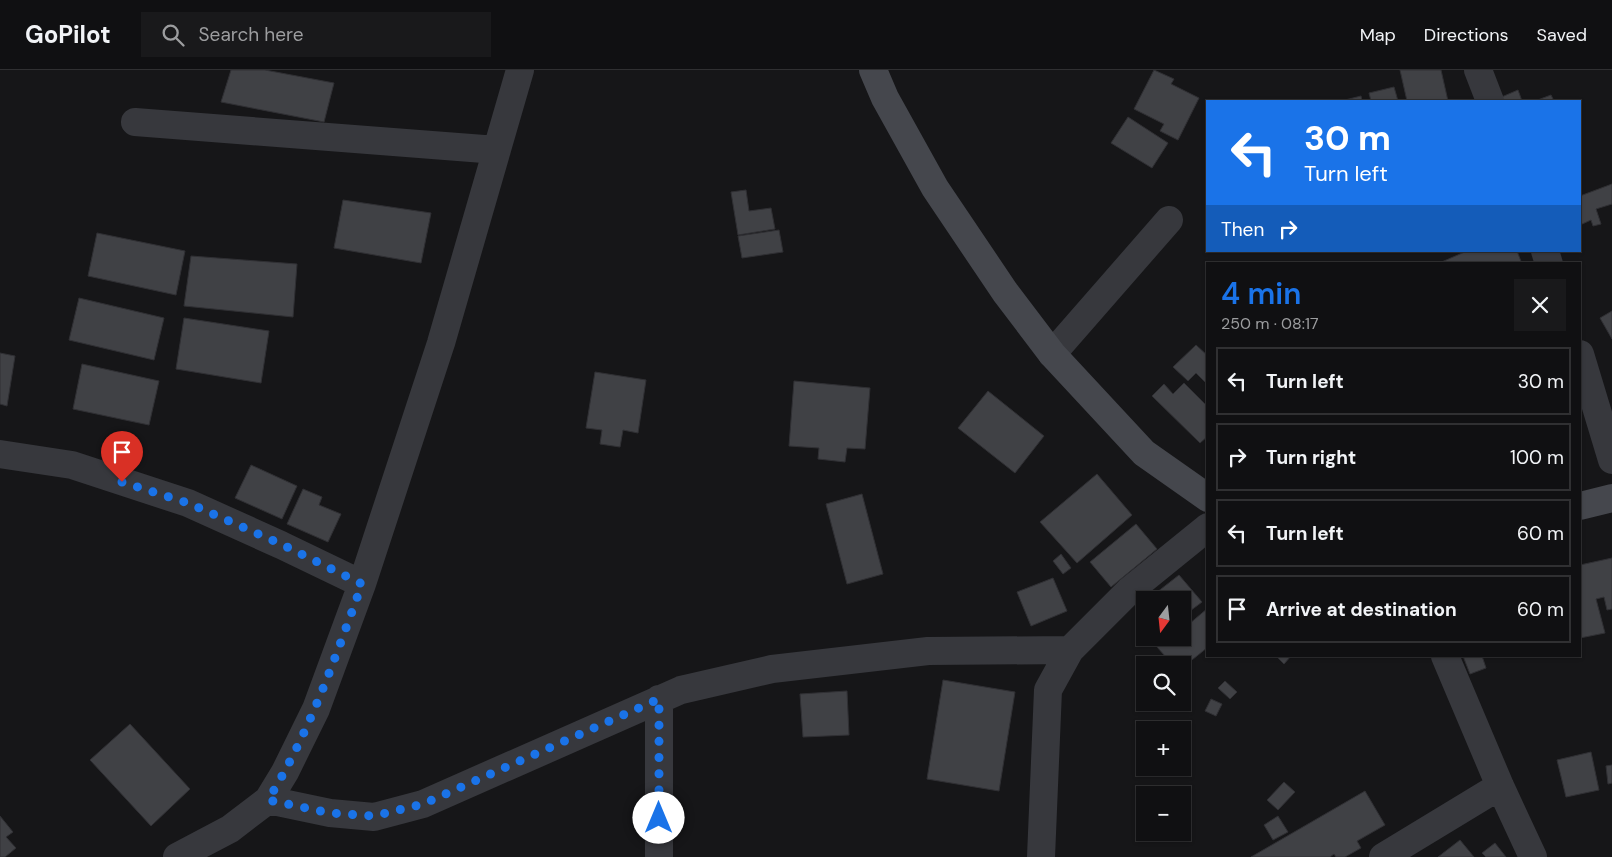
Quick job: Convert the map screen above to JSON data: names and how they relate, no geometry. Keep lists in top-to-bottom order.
{
  "north": "bottom",
  "page": {
    "header": "GoPilot",
    "search": "Search here",
    "nav": ["Map", "Directions", "Saved"],
    "turn": ["30 m", "Turn left"],
    "then": "Then",
    "heading": ["4 min", "250 m · 08:17"],
    "list": [
      {
        "name": "Turn left",
        "value": "30 m"
      },
      {
        "name": "Turn right",
        "value": "100 m"
      },
      {
        "name": "Turn left",
        "value": "60 m"
      },
      {
        "name": "Arrive at destination",
        "value": "60 m"
      }
    ],
    "map_buttons": ["+", "−"]
  }
}
